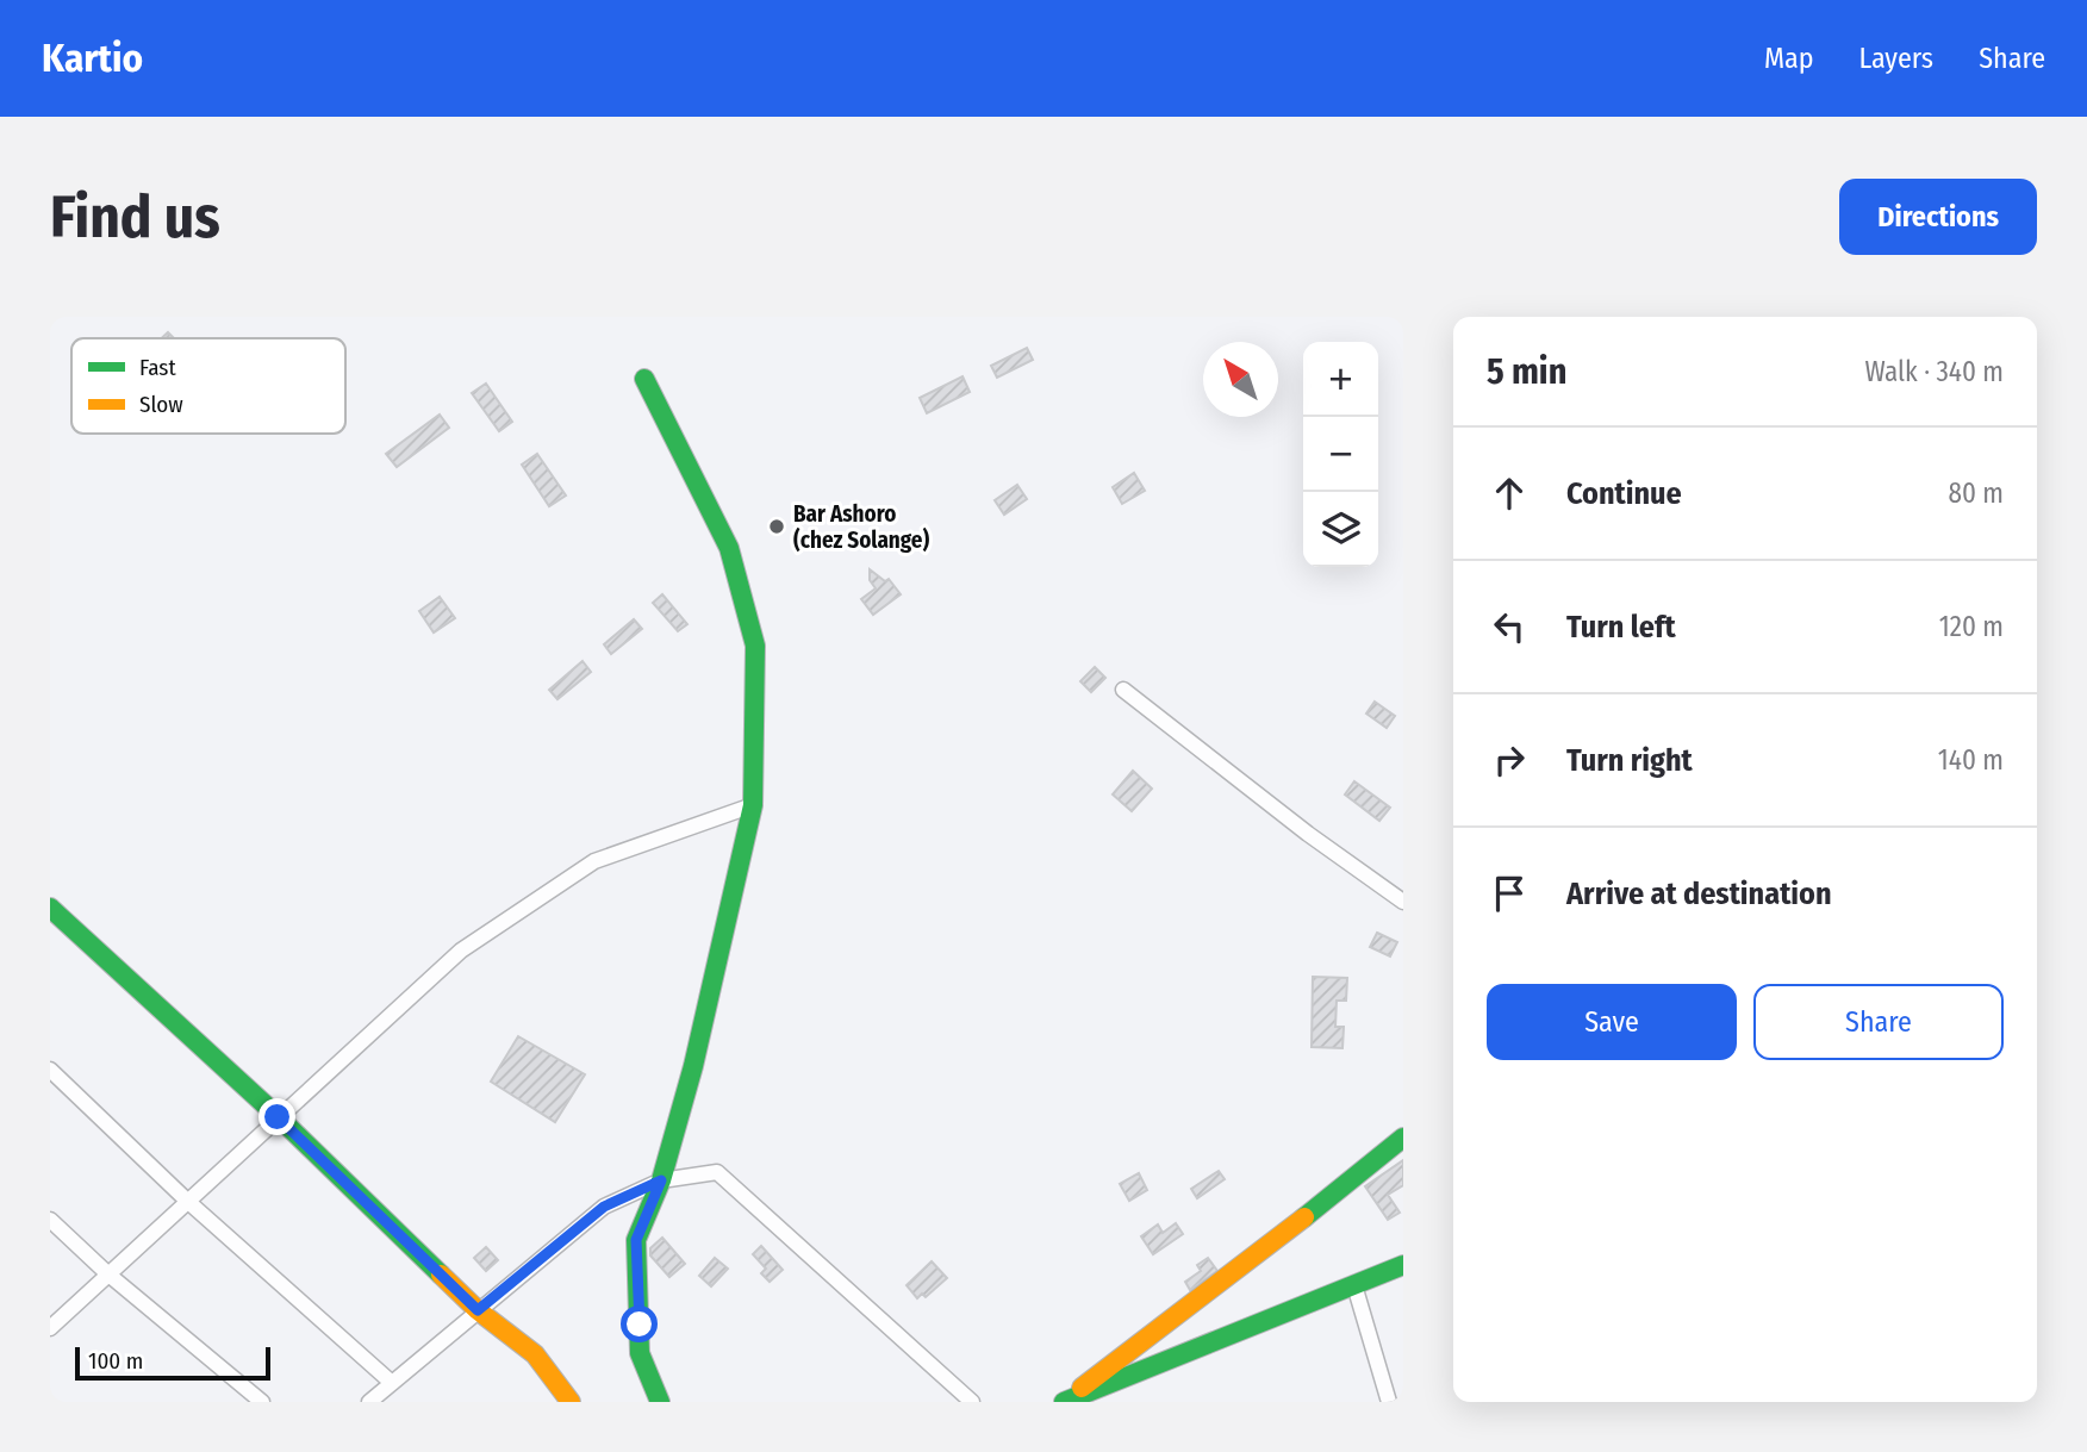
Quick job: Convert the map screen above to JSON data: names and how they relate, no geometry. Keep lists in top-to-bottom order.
{
  "places": ["Bar Ashoro (chez Solange)"],
  "legend": ["Fast", "Slow"],
  "scale_bar": "100 m",
  "north": "top left",
  "page": {
    "header": "Kartio",
    "nav": ["Map", "Layers", "Share"],
    "buttons": [
      "Directions",
      ["Save", "Share"]
    ],
    "title": "Find us",
    "heading": ["5 min", "Walk · 340 m"],
    "map_buttons": ["+", "−"],
    "list": [
      ["Continue", "80 m"],
      ["Turn left", "120 m"],
      ["Turn right", "140 m"],
      "Arrive at destination"
    ],
    "scale": "100 m"
  }
}
